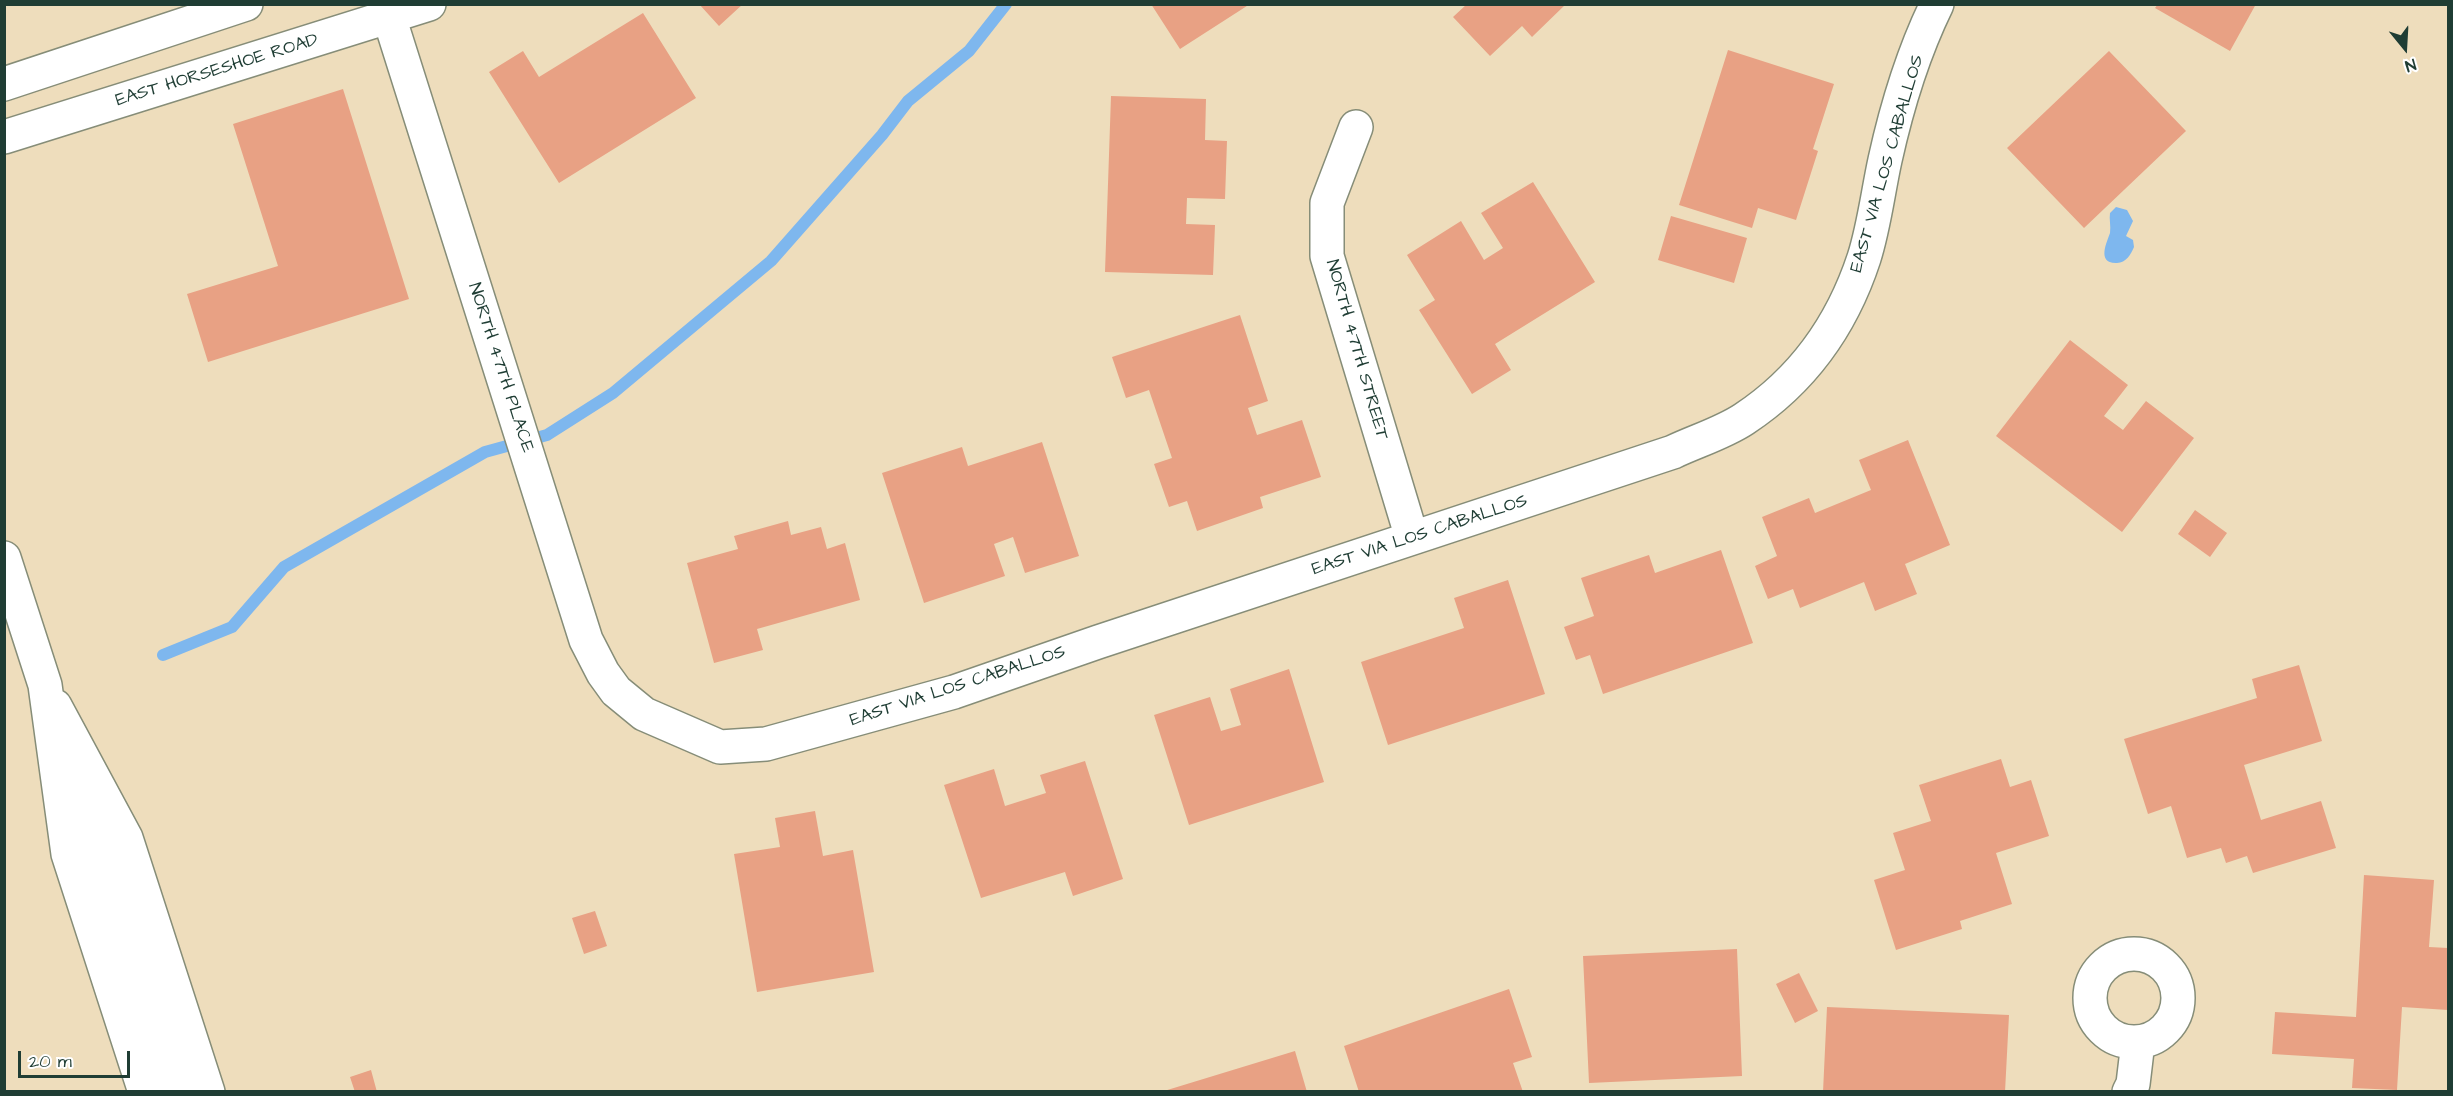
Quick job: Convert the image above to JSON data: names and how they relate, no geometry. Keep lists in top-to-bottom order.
{
  "streets": {
    "street": [
      "EAST HORSESHOE ROAD",
      "EAST VIA LOS CABALLOS",
      "NORTH 47TH STREET",
      "NORTH 47TH PLACE"
    ]
  },
  "crossings": [
    ["EAST HORSESHOE ROAD", "NORTH 47TH PLACE"],
    ["EAST VIA LOS CABALLOS", "NORTH 47TH STREET"],
    ["EAST VIA LOS CABALLOS", "NORTH 47TH PLACE"]
  ],
  "scale_bar": "20 m",
  "north": "bottom"
}
